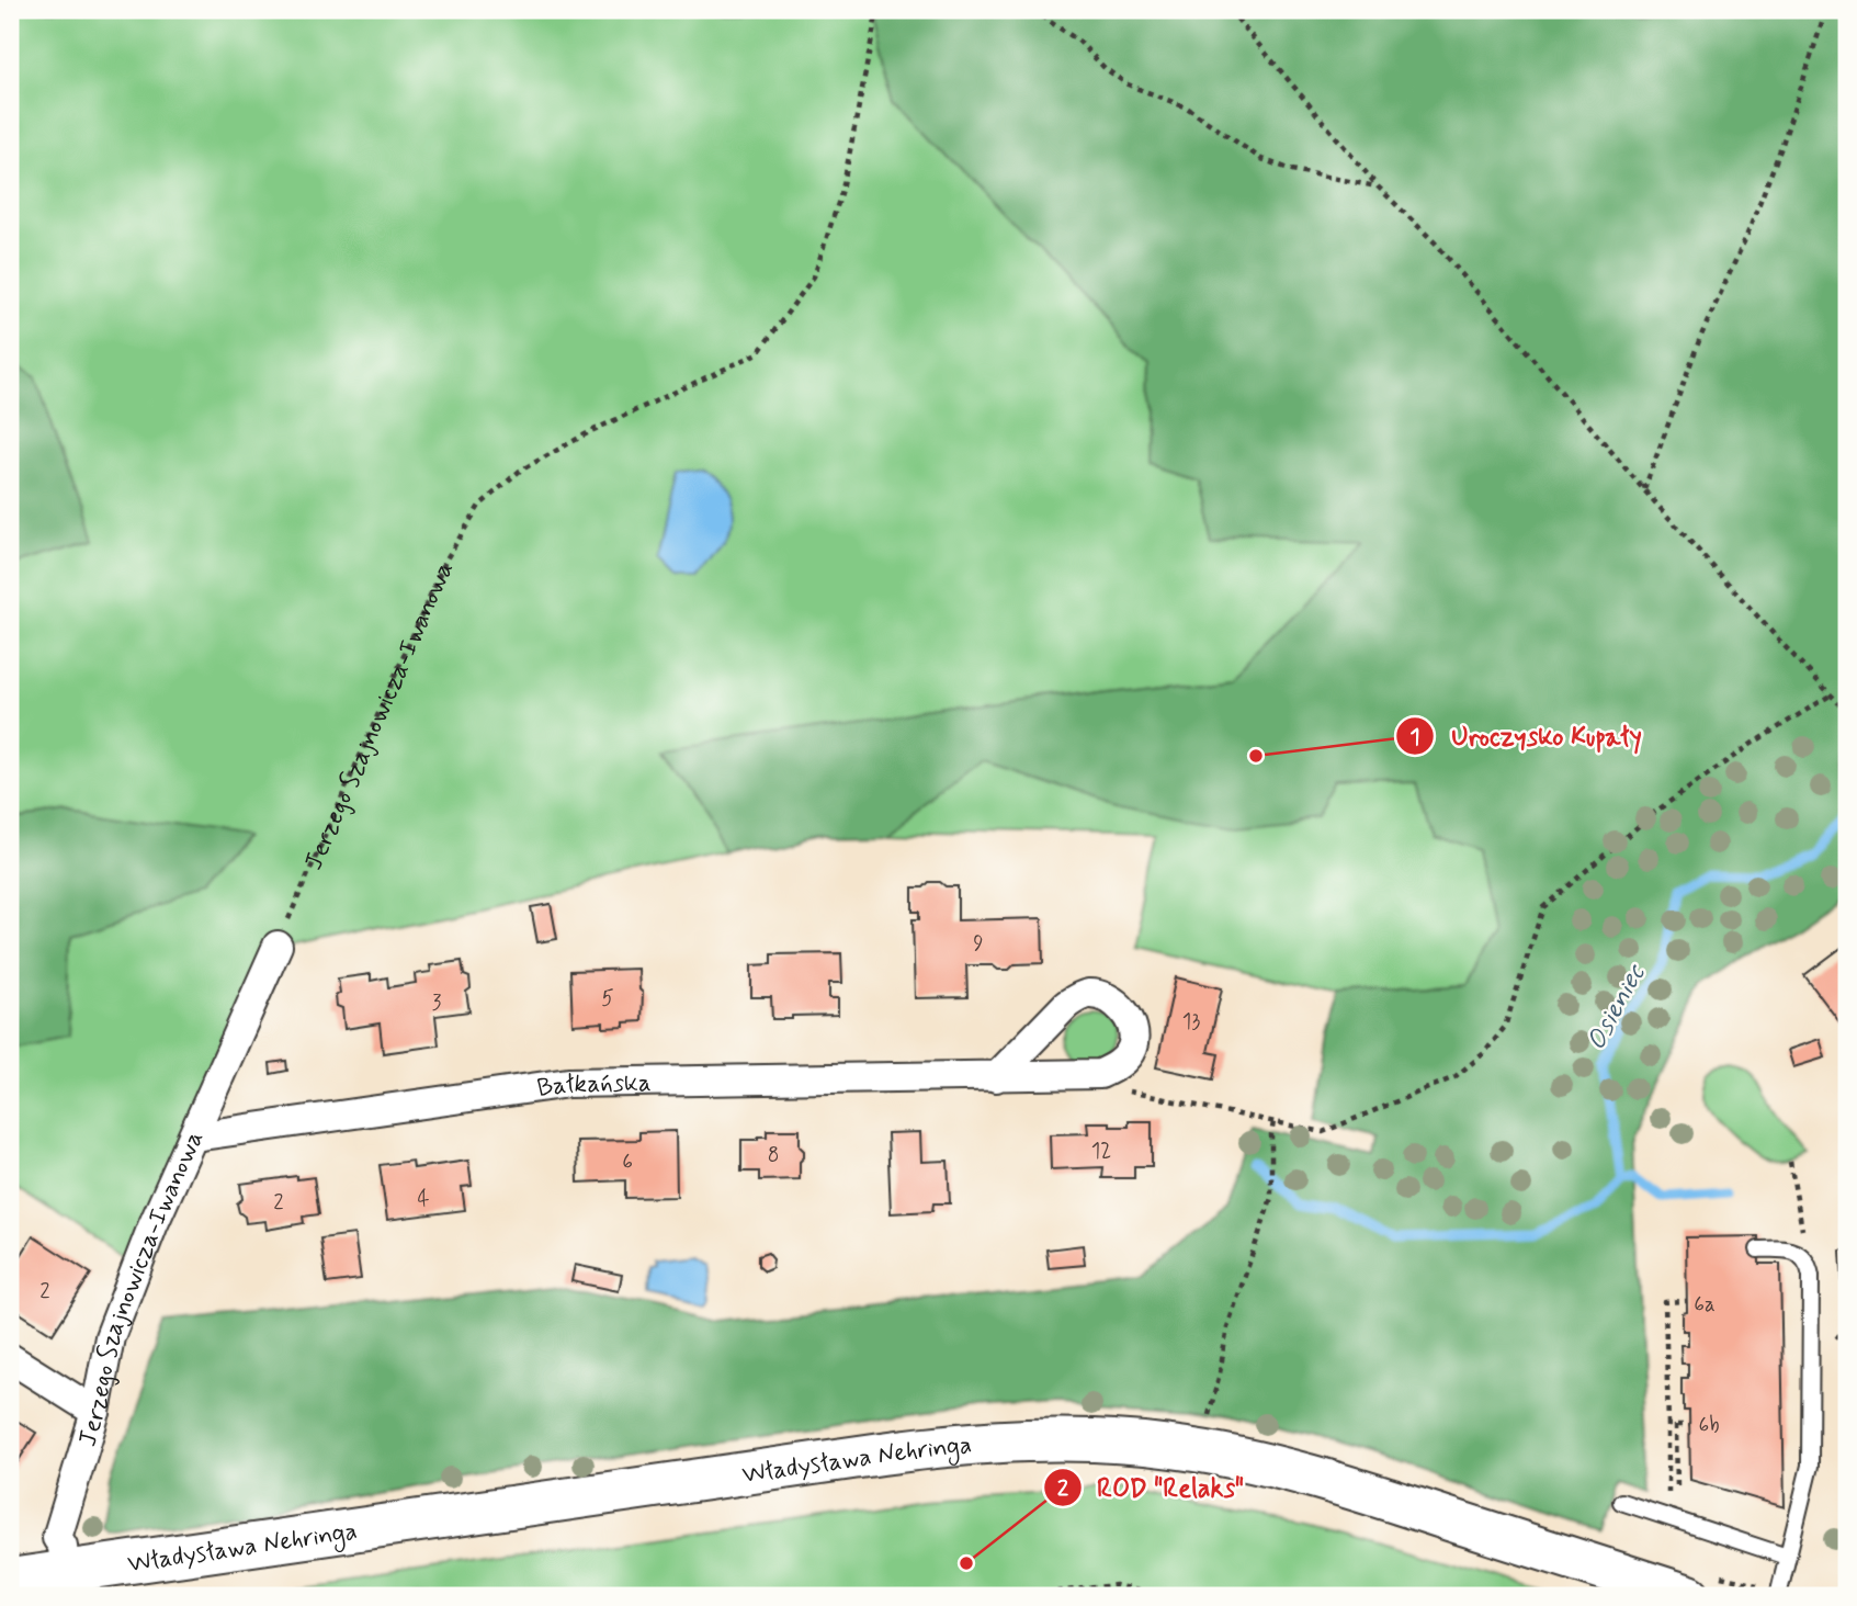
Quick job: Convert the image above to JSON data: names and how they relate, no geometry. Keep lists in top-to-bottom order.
{
  "streets": {
    "street": ["Jerzego Szajnowicza-Iwanowa", "Bałkańska", "Władysława Nehringa"]
  },
  "crossings": [
    ["Jerzego Szajnowicza-Iwanowa", "Bałkańska"],
    ["Jerzego Szajnowicza-Iwanowa", "Władysława Nehringa"]
  ],
  "water": ["Osieniec"],
  "places": ["Uroczysko Kupały", "ROD \"Relaks\""],
  "house_numbers": [
    "9",
    "5",
    "3",
    "13",
    "12",
    "8",
    "6",
    "4",
    "2",
    "2",
    "6a",
    "6b"
  ]
}
